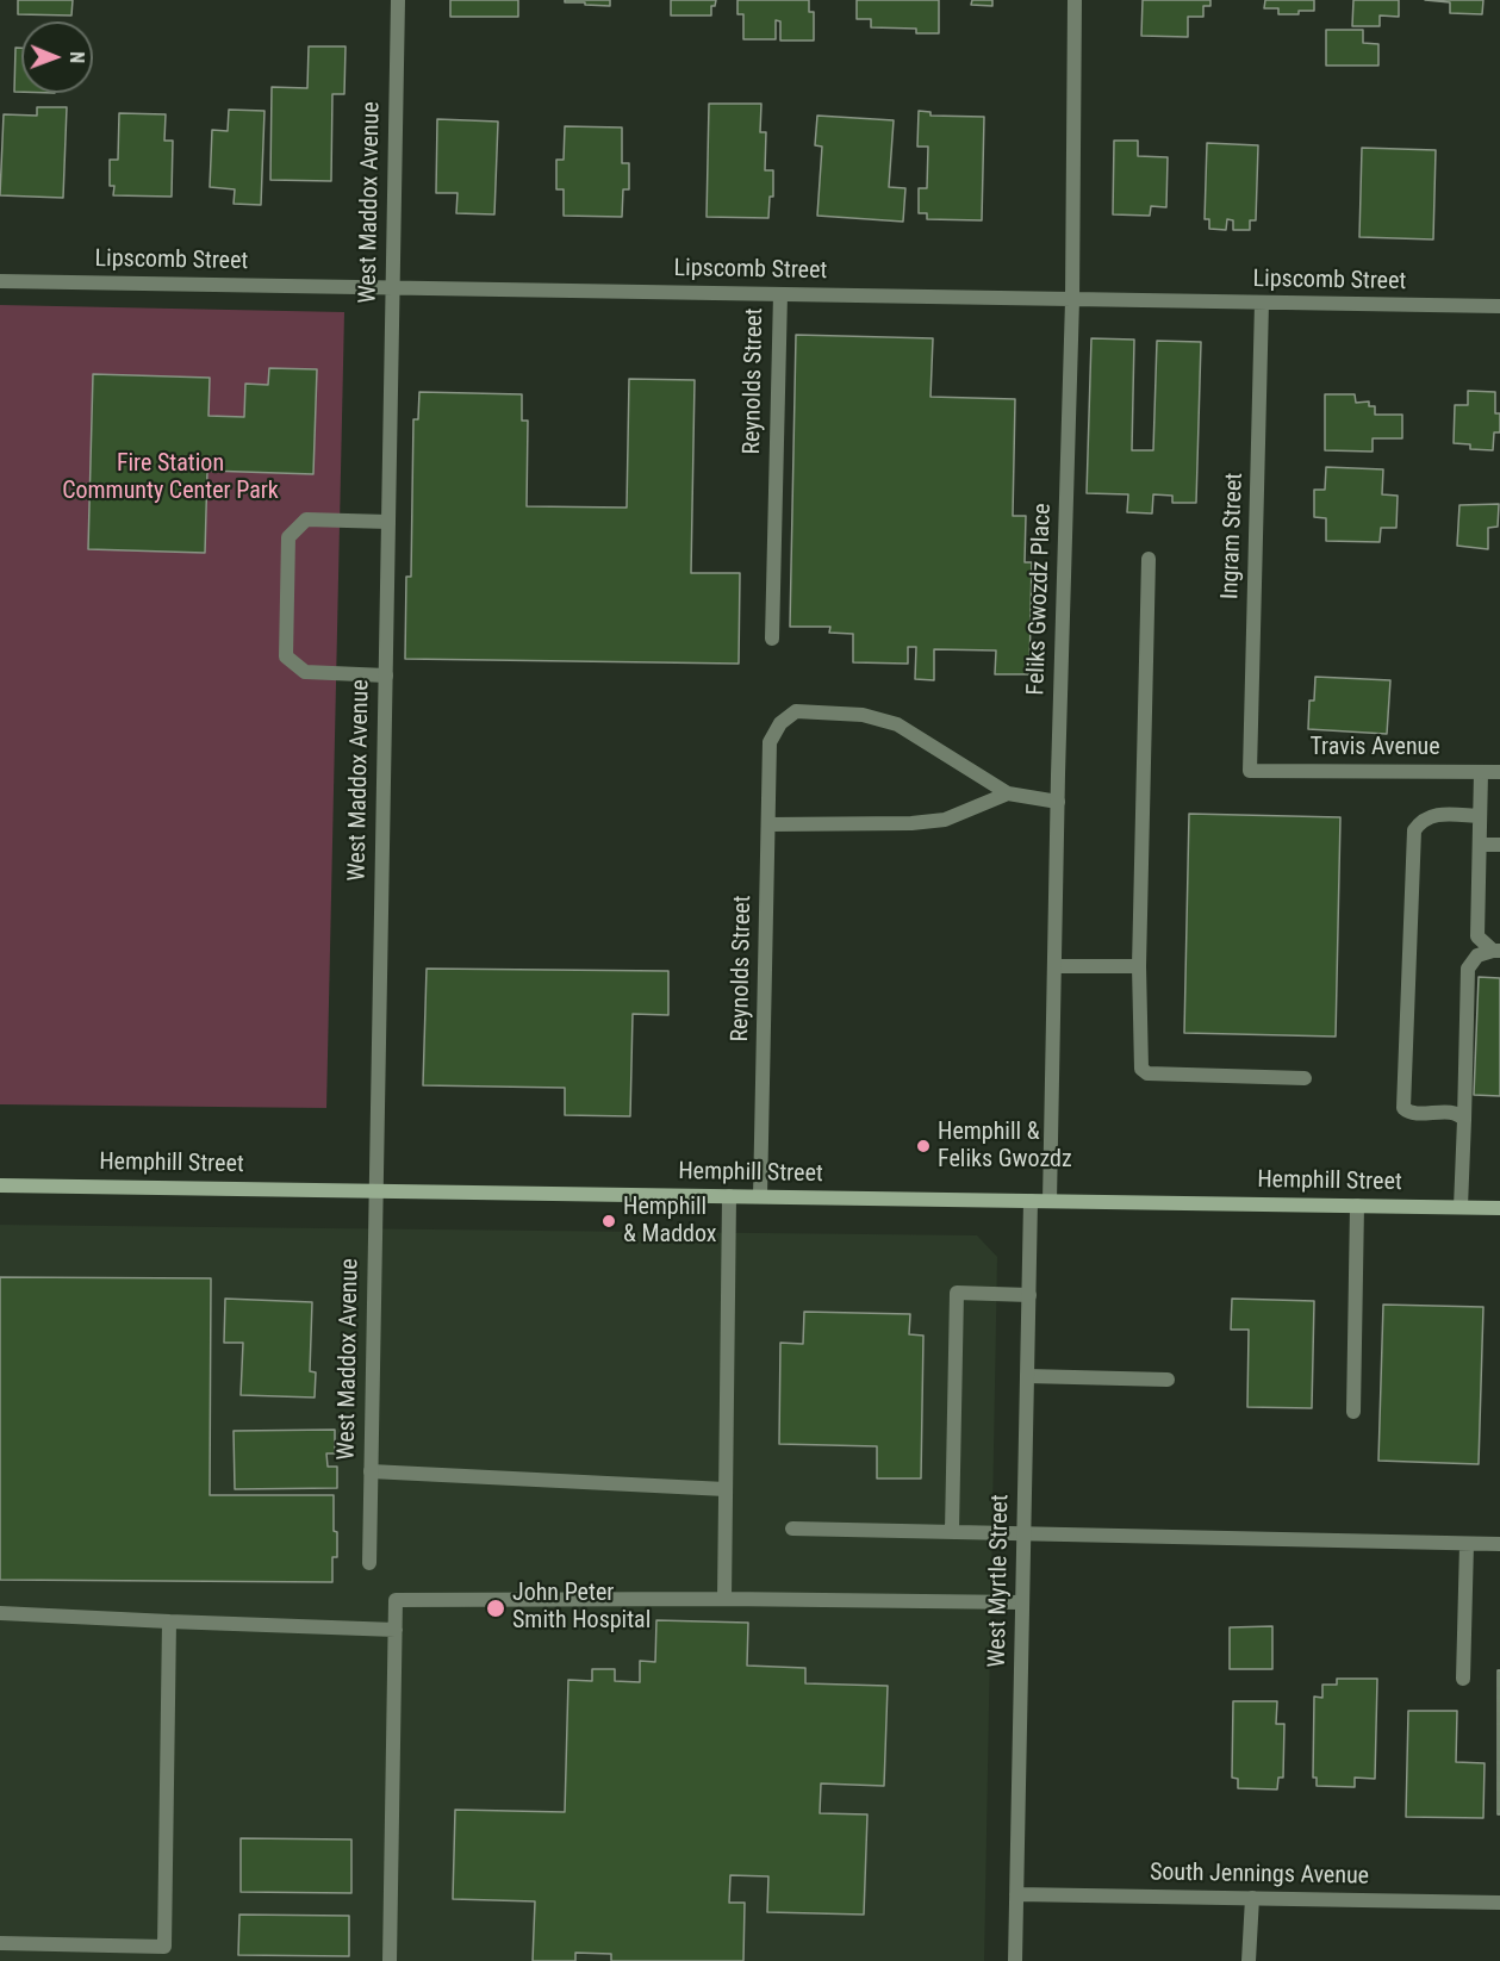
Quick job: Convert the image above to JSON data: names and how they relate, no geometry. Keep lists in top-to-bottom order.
{
  "streets": {
    "main road": ["Hemphill Street"],
    "street": [
      "West Maddox Avenue",
      "Lipscomb Street",
      "Reynolds Street",
      "Ingram Street",
      "Feliks Gwozdz Place",
      "Travis Avenue",
      "West Myrtle Street",
      "South Jennings Avenue"
    ]
  },
  "crossings": [
    ["West Maddox Avenue", "Lipscomb Street"],
    ["West Maddox Avenue", "Hemphill Street"],
    ["Lipscomb Street", "Reynolds Street"],
    ["Lipscomb Street", "Ingram Street"],
    ["Lipscomb Street", "Feliks Gwozdz Place"],
    ["Reynolds Street", "Hemphill Street"],
    ["Ingram Street", "Travis Avenue"],
    ["Feliks Gwozdz Place", "Hemphill Street"],
    ["Hemphill Street", "West Myrtle Street"],
    ["West Myrtle Street", "South Jennings Avenue"]
  ],
  "parks": ["Fire Station Communty Center Park"],
  "places": ["Hemphill & Feliks Gwozdz", "Hemphill & Maddox", "John Peter Smith Hospital"],
  "north": "right"
}
